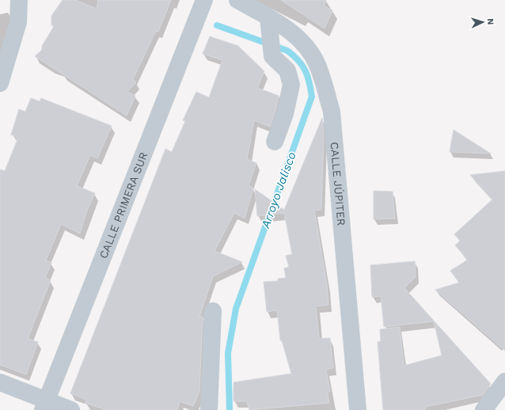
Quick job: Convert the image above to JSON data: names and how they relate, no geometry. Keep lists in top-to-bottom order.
{
  "streets": {
    "street": ["CALLE JÚPITER", "CALLE PRIMERA SUR"]
  },
  "water": ["Arroyo Jalisco"],
  "north": "right"
}
